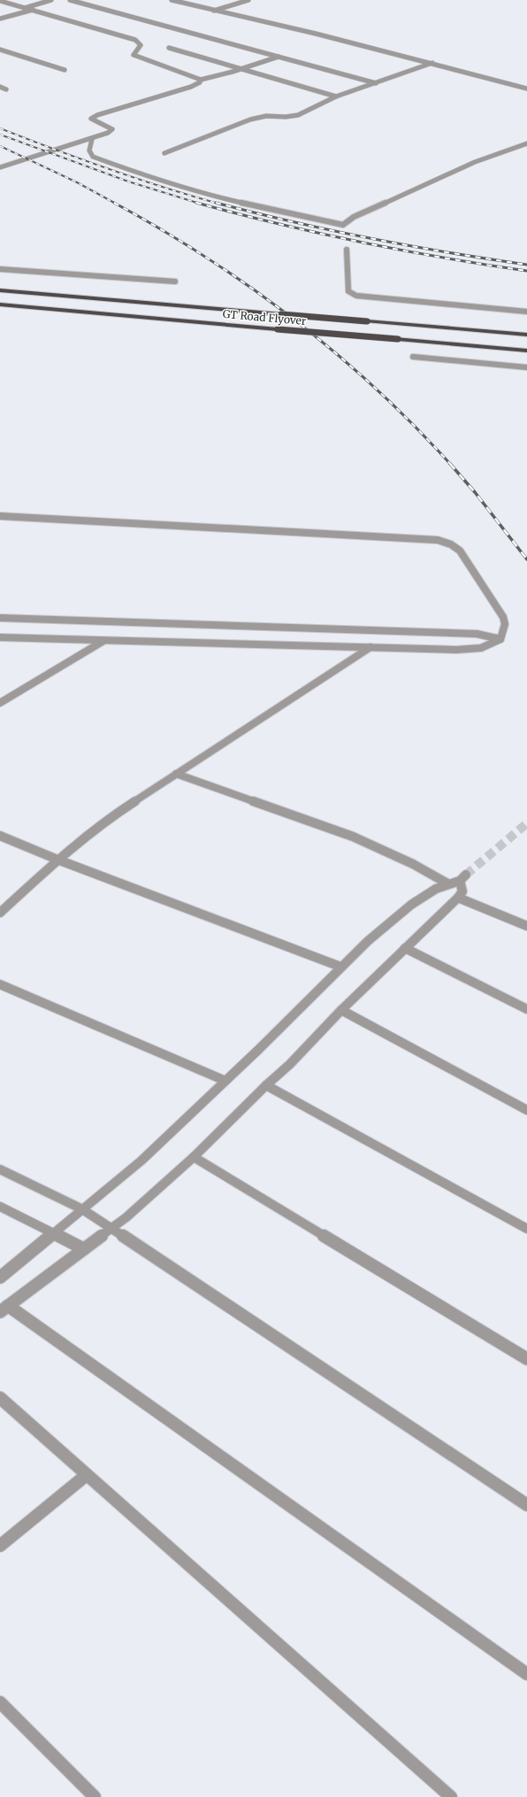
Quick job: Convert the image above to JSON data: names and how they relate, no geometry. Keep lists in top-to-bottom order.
{
  "streets": {
    "highway": ["GT Road Flyover"]
  }
}
